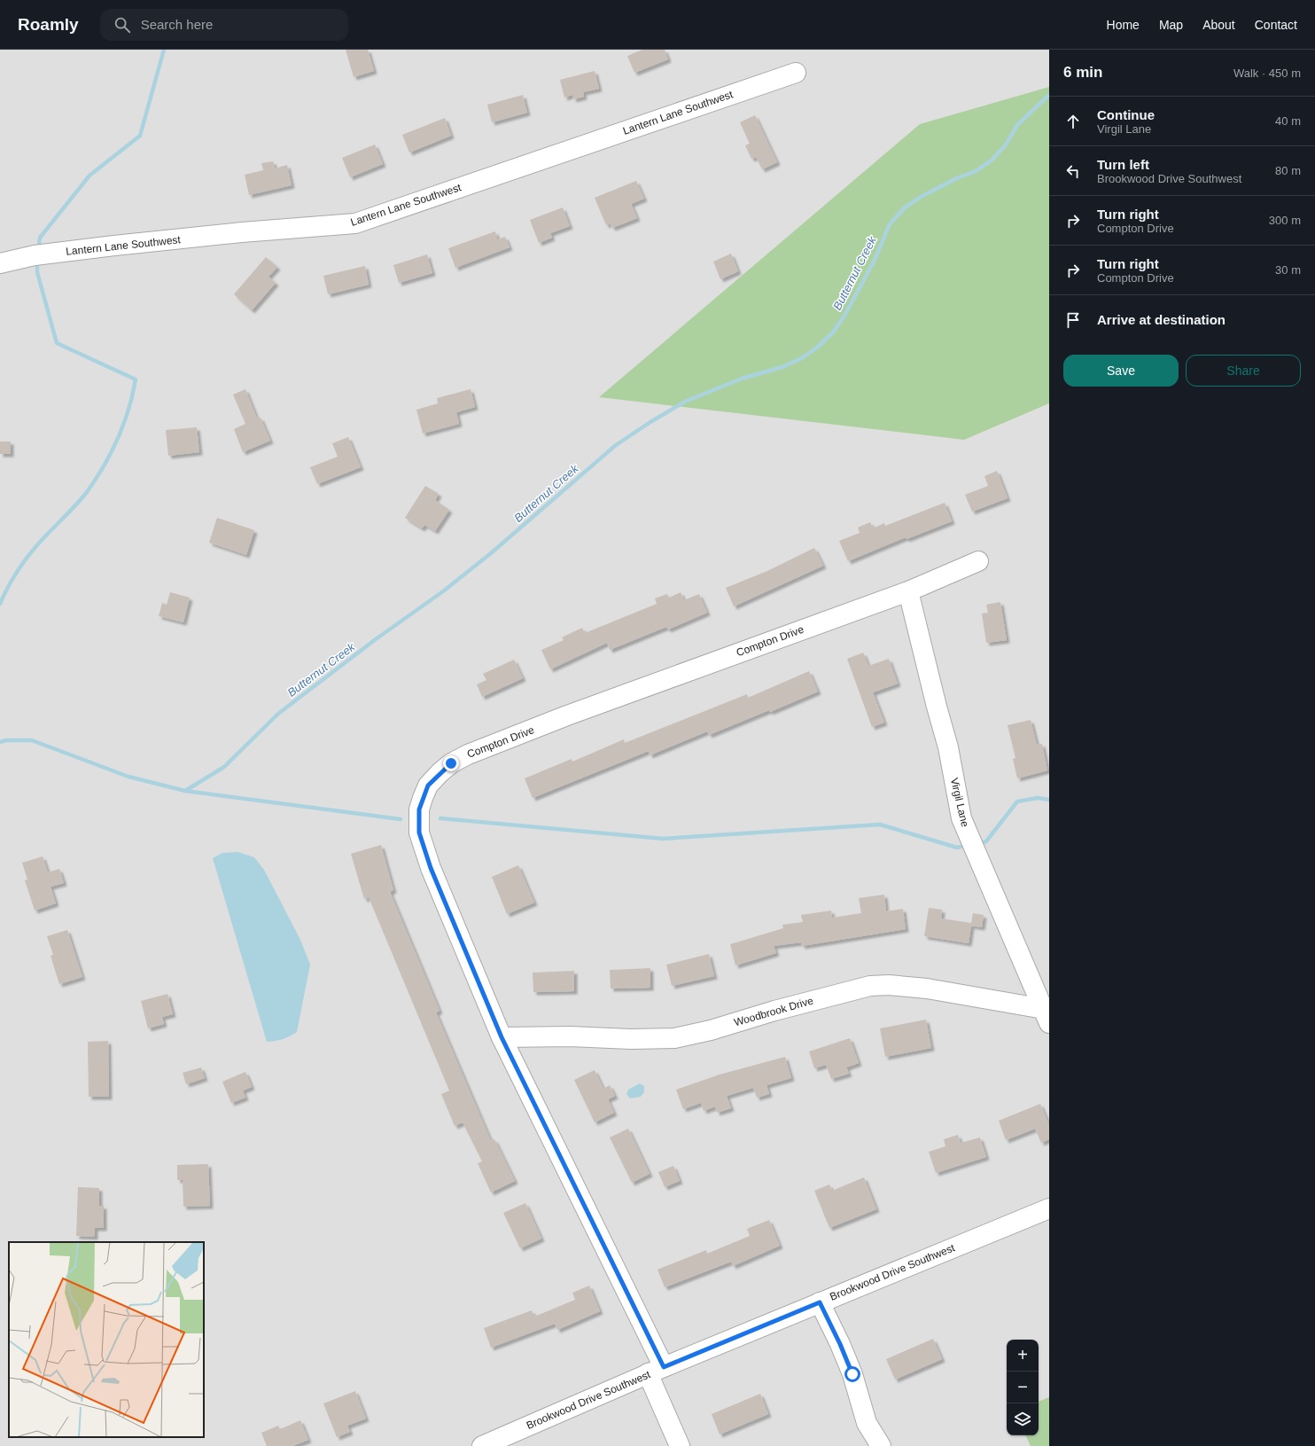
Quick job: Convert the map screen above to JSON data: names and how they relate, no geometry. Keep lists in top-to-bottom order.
{
  "streets": {
    "street": [
      "Lantern Lane Southwest",
      "Compton Drive",
      "Virgil Lane",
      "Woodbrook Drive",
      "Brookwood Drive Southwest"
    ]
  },
  "crossings": [
    ["Compton Drive", "Virgil Lane"],
    ["Compton Drive", "Woodbrook Drive"],
    ["Compton Drive", "Brookwood Drive Southwest"],
    ["Virgil Lane", "Woodbrook Drive"]
  ],
  "water": ["Butternut Creek"],
  "page": {
    "header": "Roamly",
    "search": "Search here",
    "nav": [
      "Home",
      "Map",
      "About",
      "Contact"
    ],
    "heading": ["6 min", "Walk · 450 m"],
    "list": [
      ["Continue", "Virgil Lane", "40 m"],
      ["Turn left", "Brookwood Drive Southwest", "80 m"],
      ["Turn right", "Compton Drive", "300 m"],
      ["Turn right", "Compton Drive", "30 m"],
      "Arrive at destination"
    ],
    "buttons": ["Save", "Share"],
    "map_buttons": ["+", "−"]
  }
}
